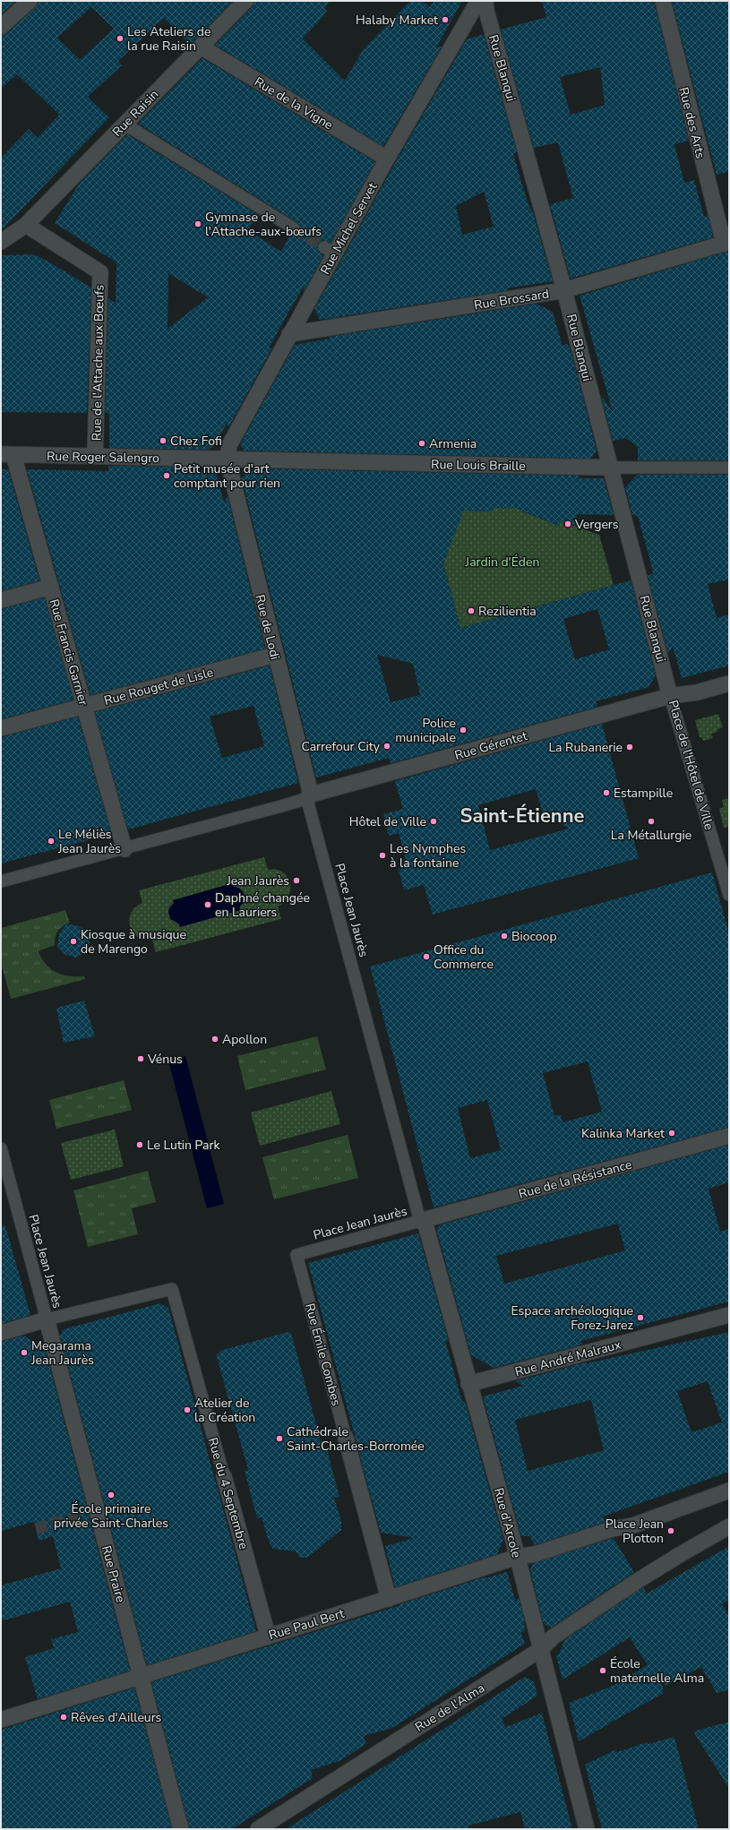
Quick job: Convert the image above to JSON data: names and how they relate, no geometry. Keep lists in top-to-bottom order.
{
  "streets": {
    "street": [
      "Rue Blanqui",
      "Rue de la Vigne",
      "Rue Raisin",
      "Rue des Arts",
      "Rue Michel Servet",
      "Rue Brossard",
      "Rue de l'Attache aux Bœufs",
      "Rue Roger Salengro",
      "Rue Louis Braille",
      "Rue de Lodi",
      "Rue Francis Garnier",
      "Rue Rouget de Lisle",
      "Rue Gérentet",
      "Place de l'Hôtel de Ville",
      "Place Jean Jaurès",
      "Rue de la Résistance",
      "Rue Émile Combes",
      "Rue André Malraux",
      "Rue du 4 Septembre",
      "Rue d'Arcole",
      "Rue Praire",
      "Rue Paul Bert",
      "Rue de l'Alma"
    ]
  },
  "crossings": [
    ["Rue Blanqui", "Rue Brossard"],
    ["Rue Blanqui", "Rue Louis Braille"],
    ["Rue Blanqui", "Rue Gérentet"],
    ["Rue Blanqui", "Place de l'Hôtel de Ville"],
    ["Rue de la Vigne", "Rue Raisin"],
    ["Rue de la Vigne", "Rue Michel Servet"],
    ["Rue Raisin", "Rue de l'Attache aux Bœufs"],
    ["Rue des Arts", "Rue Brossard"],
    ["Rue Michel Servet", "Rue Brossard"],
    ["Rue Michel Servet", "Rue Roger Salengro"],
    ["Rue Michel Servet", "Rue Louis Braille"],
    ["Rue Michel Servet", "Rue de Lodi"],
    ["Rue de l'Attache aux Bœufs", "Rue Roger Salengro"],
    ["Rue Roger Salengro", "Rue Louis Braille"],
    ["Rue Roger Salengro", "Rue de Lodi"],
    ["Rue Roger Salengro", "Rue Francis Garnier"],
    ["Rue Louis Braille", "Rue de Lodi"],
    ["Rue de Lodi", "Rue Rouget de Lisle"],
    ["Rue de Lodi", "Rue Gérentet"],
    ["Rue de Lodi", "Place Jean Jaurès"],
    ["Rue Francis Garnier", "Rue Rouget de Lisle"],
    ["Rue Gérentet", "Place de l'Hôtel de Ville"],
    ["Rue Gérentet", "Place Jean Jaurès"],
    ["Place Jean Jaurès", "Rue de la Résistance"],
    ["Place Jean Jaurès", "Rue Émile Combes"],
    ["Place Jean Jaurès", "Rue du 4 Septembre"],
    ["Place Jean Jaurès", "Rue d'Arcole"],
    ["Place Jean Jaurès", "Rue Praire"],
    ["Rue de la Résistance", "Rue d'Arcole"],
    ["Rue Émile Combes", "Rue Paul Bert"],
    ["Rue André Malraux", "Rue d'Arcole"],
    ["Rue du 4 Septembre", "Rue Paul Bert"],
    ["Rue d'Arcole", "Rue Paul Bert"],
    ["Rue d'Arcole", "Rue de l'Alma"],
    ["Rue Praire", "Rue Paul Bert"]
  ],
  "districts": ["Saint-Étienne"],
  "parks": ["Jardin d'Éden"],
  "places": [
    "Halaby Market",
    "Les Ateliers de la rue Raisin",
    "Gymnase de l'Attache-aux-bœufs",
    "Chez Fofi",
    "Armenia",
    "Petit musée d'art comptant pour rien",
    "Vergers",
    "Rezilientia",
    "Police municipale",
    "Carrefour City",
    "La Rubanerie",
    "Estampille",
    "Hôtel de Ville",
    "La Métallurgie",
    "Le Méliès Jean Jaurès",
    "Les Nymphes à la fontaine",
    "Jean Jaurès",
    "Daphné changée en Lauriers",
    "Biocoop",
    "Kiosque à musique de Marengo",
    "Office du Commerce",
    "Apollon",
    "Vénus",
    "Kalinka Market",
    "Le Lutin Park",
    "Espace archéologique Forez-Jarez",
    "Megarama Jean Jaurès",
    "Atelier de la Création",
    "Cathédrale Saint-Charles-Borromée",
    "École primaire privée Saint-Charles",
    "Place Jean Plotton",
    "École maternelle Alma",
    "Rêves d'Ailleurs"
  ]
}
